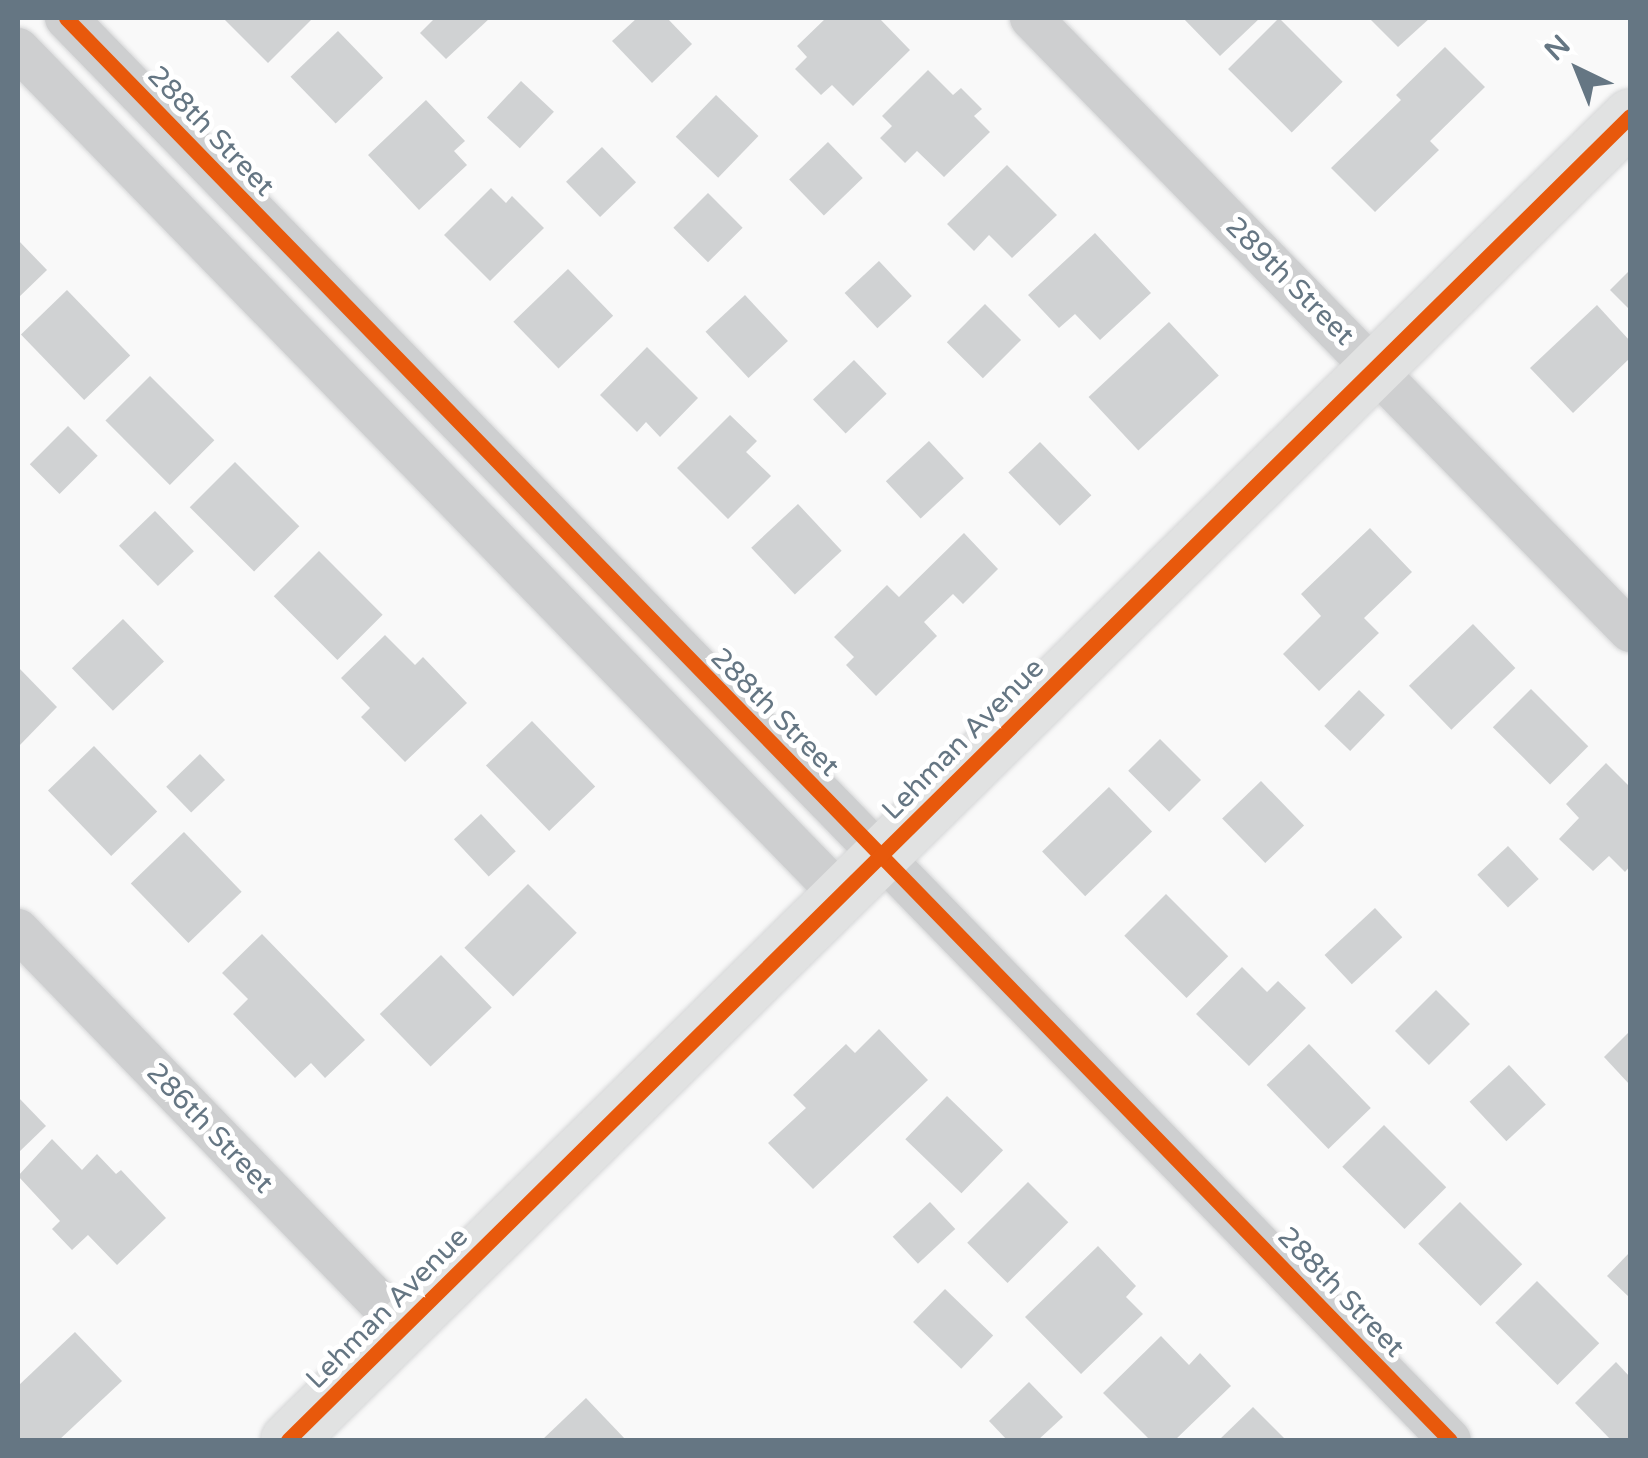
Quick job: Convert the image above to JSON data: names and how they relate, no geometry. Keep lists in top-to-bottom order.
{
  "streets": {
    "street": [
      "288th Street",
      "289th Street",
      "Lehman Avenue",
      "286th Street"
    ]
  },
  "crossings": [
    ["288th Street", "Lehman Avenue"],
    ["289th Street", "Lehman Avenue"],
    ["Lehman Avenue", "286th Street"]
  ],
  "north": "top left"
}
